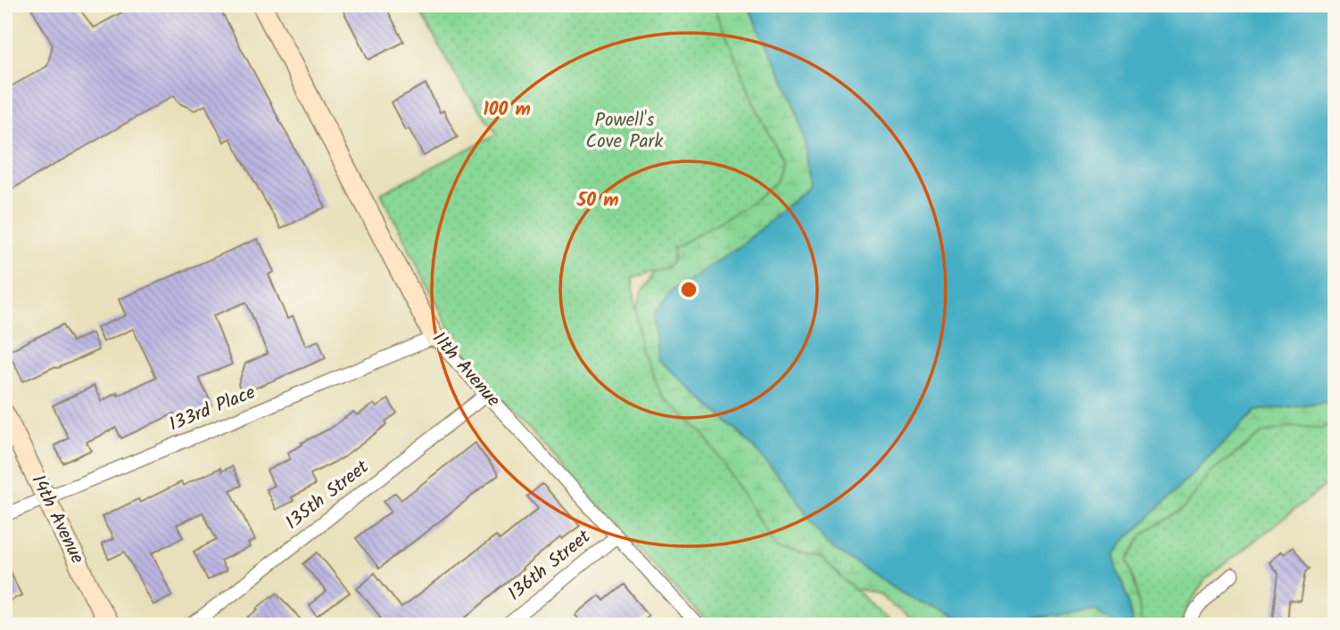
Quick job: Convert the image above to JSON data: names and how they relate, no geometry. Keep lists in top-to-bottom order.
{
  "streets": {
    "street": [
      "11th Avenue",
      "133rd Place",
      "135th Street",
      "14th Avenue",
      "136th Street"
    ]
  },
  "crossings": [
    ["11th Avenue", "133rd Place"],
    ["11th Avenue", "135th Street"],
    ["11th Avenue", "136th Street"],
    ["133rd Place", "14th Avenue"]
  ],
  "parks": ["Powell's Cove Park"],
  "rings": ["100 m", "50 m"]
}
